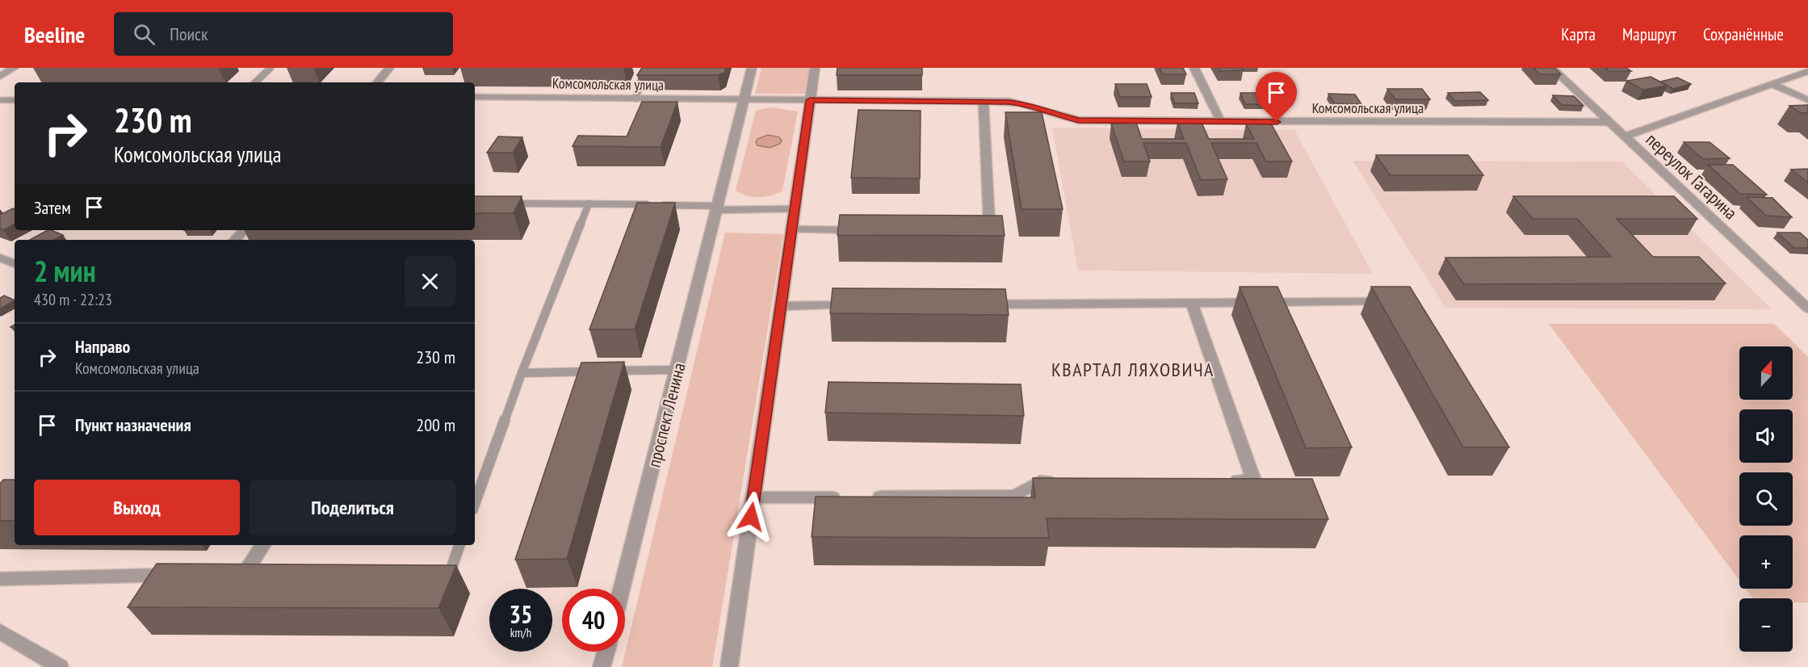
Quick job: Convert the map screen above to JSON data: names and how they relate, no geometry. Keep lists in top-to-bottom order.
{
  "streets": {
    "street": ["Комсомольская улица", "переулок Гагарина", "проспект Ленина"]
  },
  "crossings": [
    ["Комсомольская улица", "переулок Гагарина"],
    ["Комсомольская улица", "проспект Ленина"]
  ],
  "districts": ["КВАРТАЛ ЛЯХОВИЧА"],
  "north": "top",
  "page": {
    "header": "Beeline",
    "search": "Поиск",
    "nav": ["Карта", "Маршрут", "Сохранённые"],
    "turn": ["230 m", "Комсомольская улица"],
    "then": "Затем",
    "heading": ["2 мин", "430 m · 22:23"],
    "list": [
      {
        "name": "Направо",
        "note": "Комсомольская улица",
        "value": "230 m"
      },
      {
        "name": "Пункт назначения",
        "value": "200 m"
      }
    ],
    "map_buttons": ["+", "−"],
    "buttons": ["Выход", "Поделиться"],
    "speed": "35 km/h",
    "limit": "40"
  }
}
